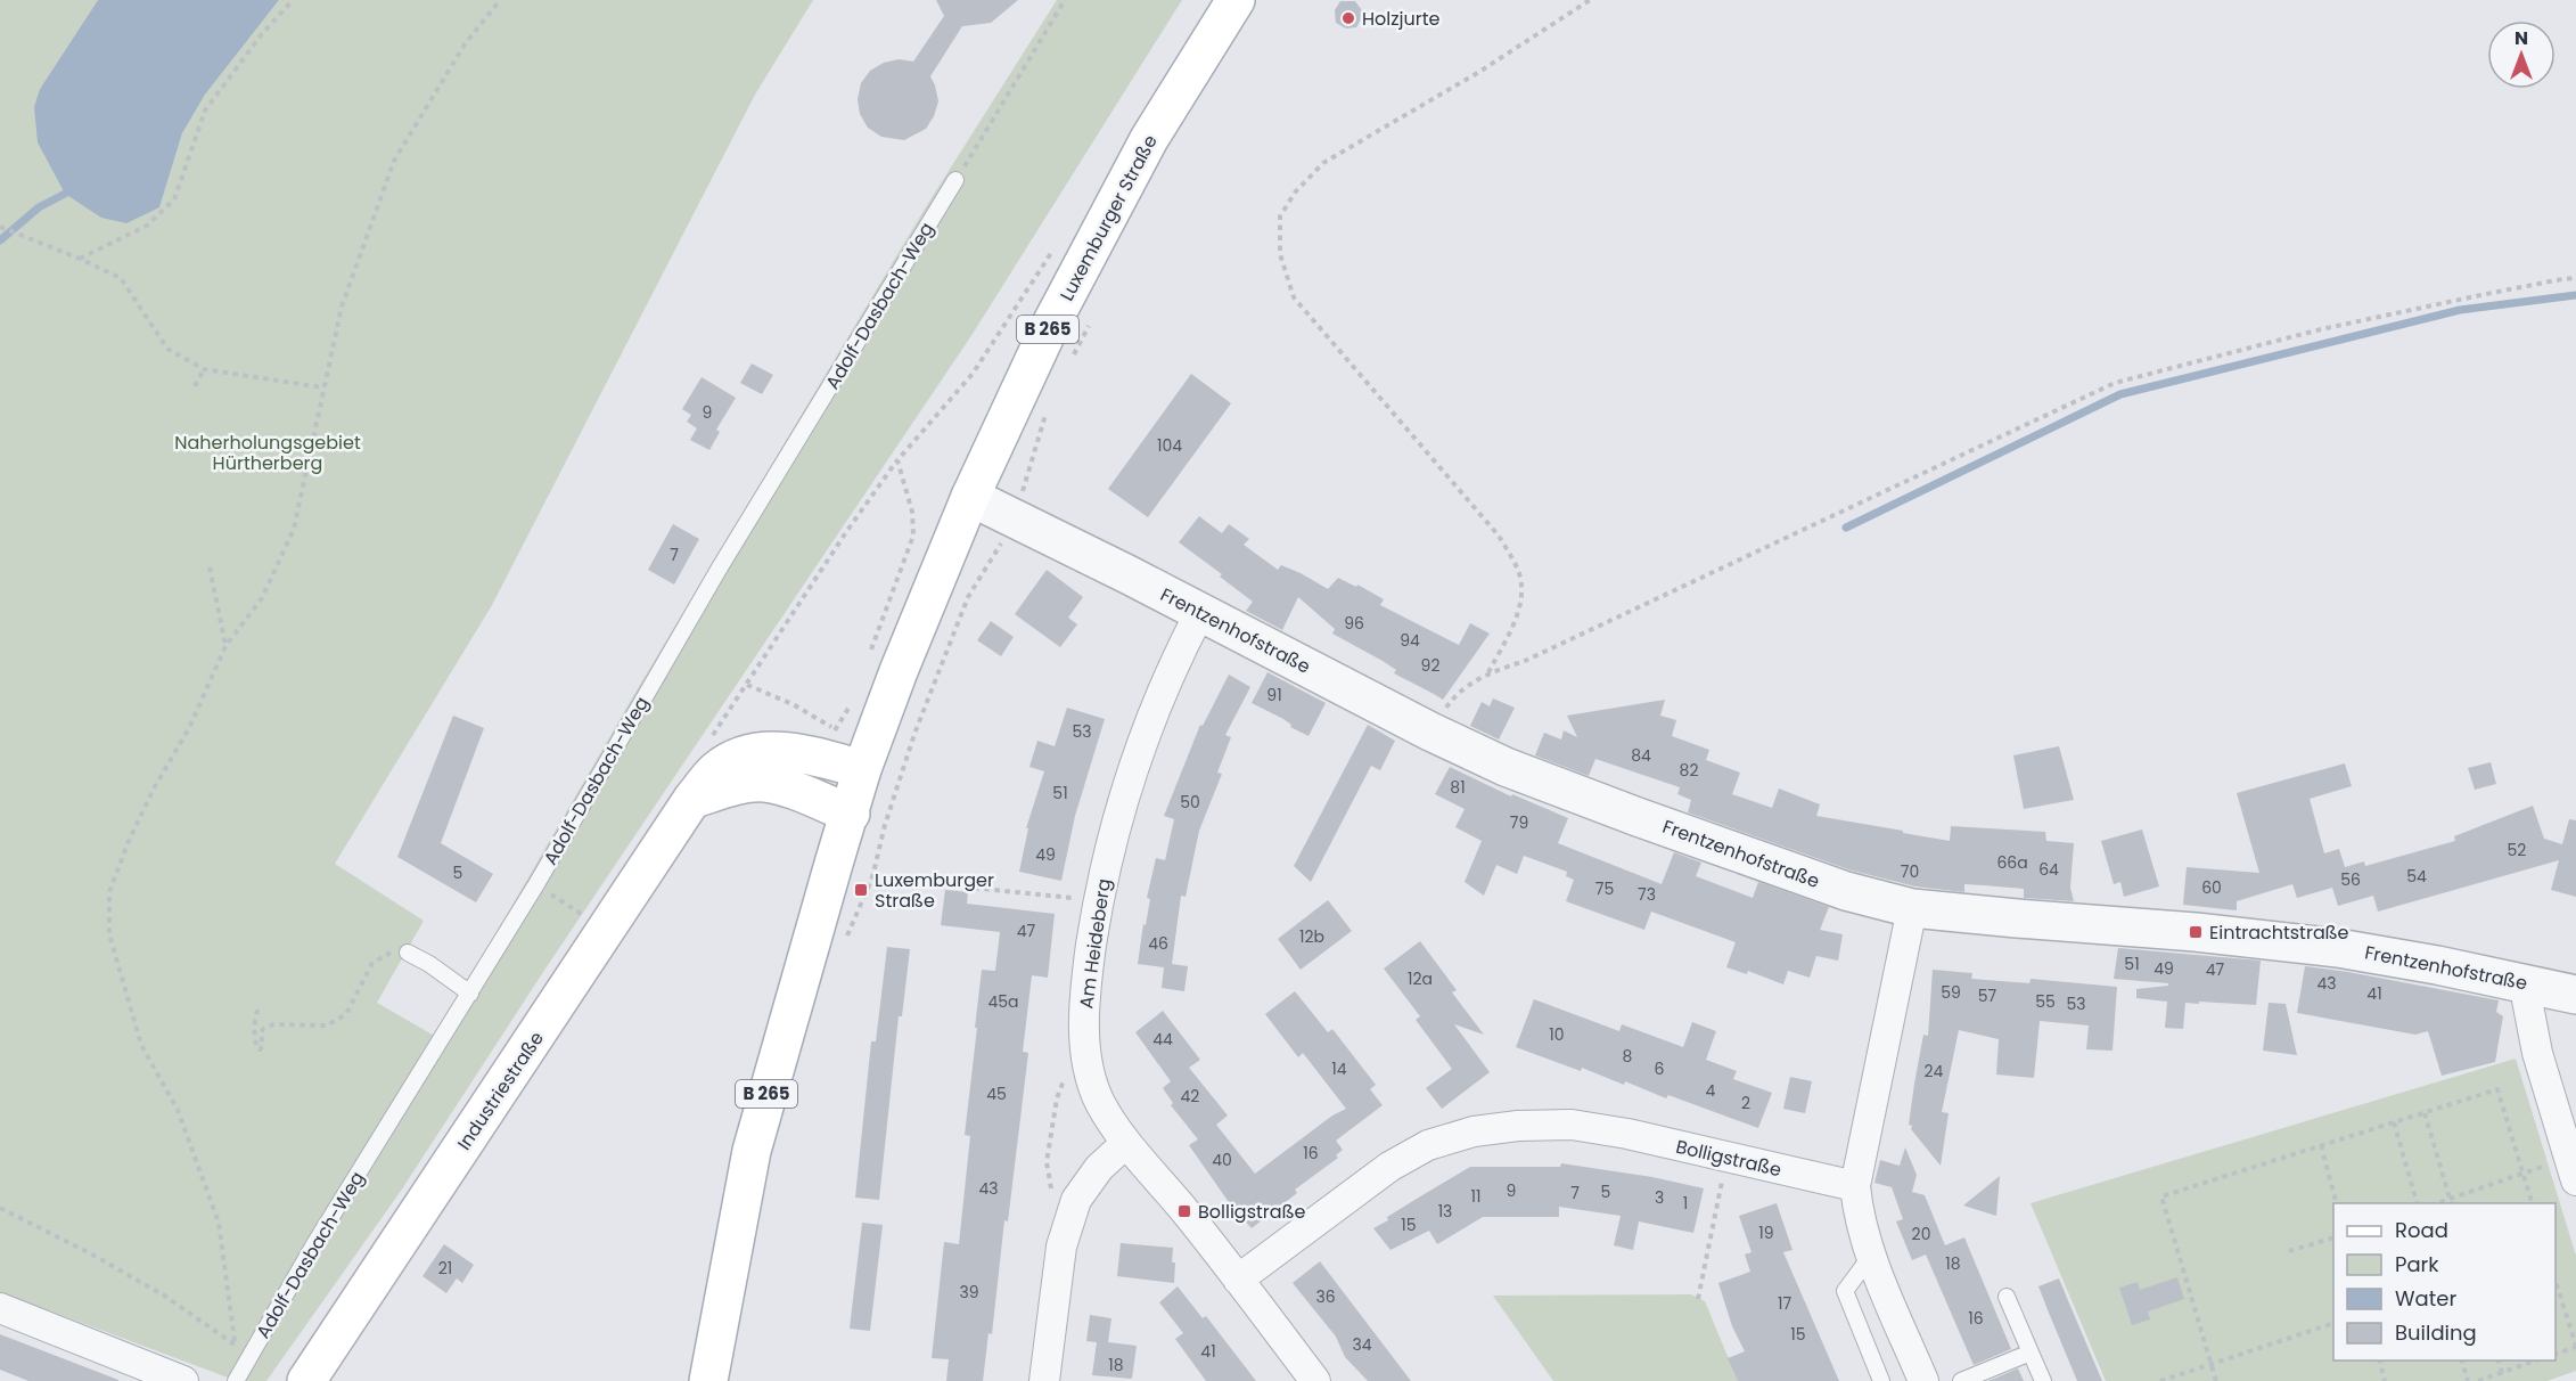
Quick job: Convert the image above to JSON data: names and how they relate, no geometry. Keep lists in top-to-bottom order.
{
  "streets": {
    "main road": ["Luxemburger Straße", "B 265", "Industriestraße"],
    "street": ["Frentzenhofstraße", "Am Heideberg", "Bolligstraße"],
    "lane": ["Adolf-Dasbach-Weg"]
  },
  "crossings": [
    ["Luxemburger Straße", "Frentzenhofstraße"],
    ["Luxemburger Straße", "Industriestraße"],
    ["Frentzenhofstraße", "Am Heideberg"],
    ["Am Heideberg", "Bolligstraße"]
  ],
  "parks": ["Naherholungsgebiet Hürtherberg"],
  "places": {
    "other": ["Holzjurte"],
    "transit": ["Luxemburger Straße", "Eintrachtstraße", "Bolligstraße"]
  },
  "house_numbers": [
    "9",
    "104",
    "7",
    "96",
    "94",
    "92",
    "91",
    "53",
    "84",
    "82",
    "81",
    "51",
    "50",
    "79",
    "52",
    "49",
    "66a",
    "64",
    "70",
    "5",
    "54",
    "56",
    "60",
    "75",
    "73",
    "47",
    "12b",
    "46",
    "51",
    "49",
    "47",
    "12a",
    "43",
    "59",
    "41",
    "57",
    "45a",
    "55",
    "53",
    "10",
    "44",
    "8",
    "14",
    "6",
    "24",
    "4",
    "45",
    "42",
    "2",
    "16",
    "40",
    "43",
    "9",
    "5",
    "7",
    "11",
    "3",
    "1",
    "13",
    "15",
    "19",
    "20",
    "18",
    "21",
    "39",
    "36",
    "17",
    "16",
    "15",
    "34",
    "41",
    "18"
  ],
  "legend": [
    "Road",
    "Park",
    "Water",
    "Building"
  ],
  "north": "top"
}
